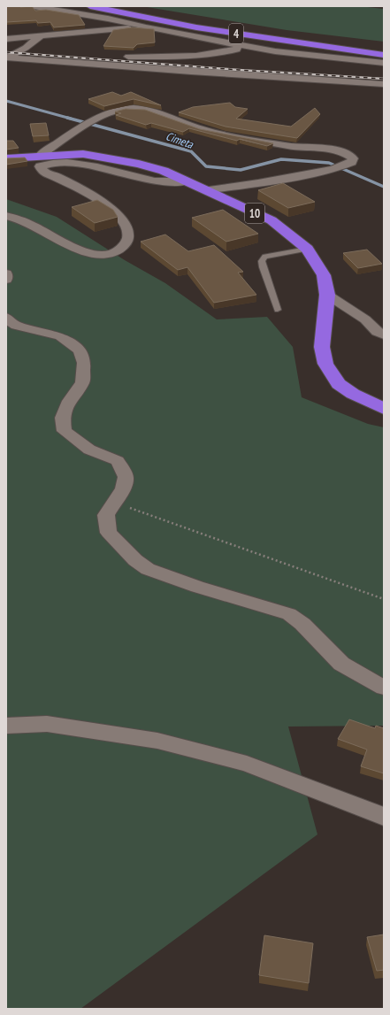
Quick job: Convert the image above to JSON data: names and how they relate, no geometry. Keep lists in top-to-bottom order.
{
  "streets": {
    "highway": ["4", "10"]
  },
  "water": ["Cimeta"]
}
